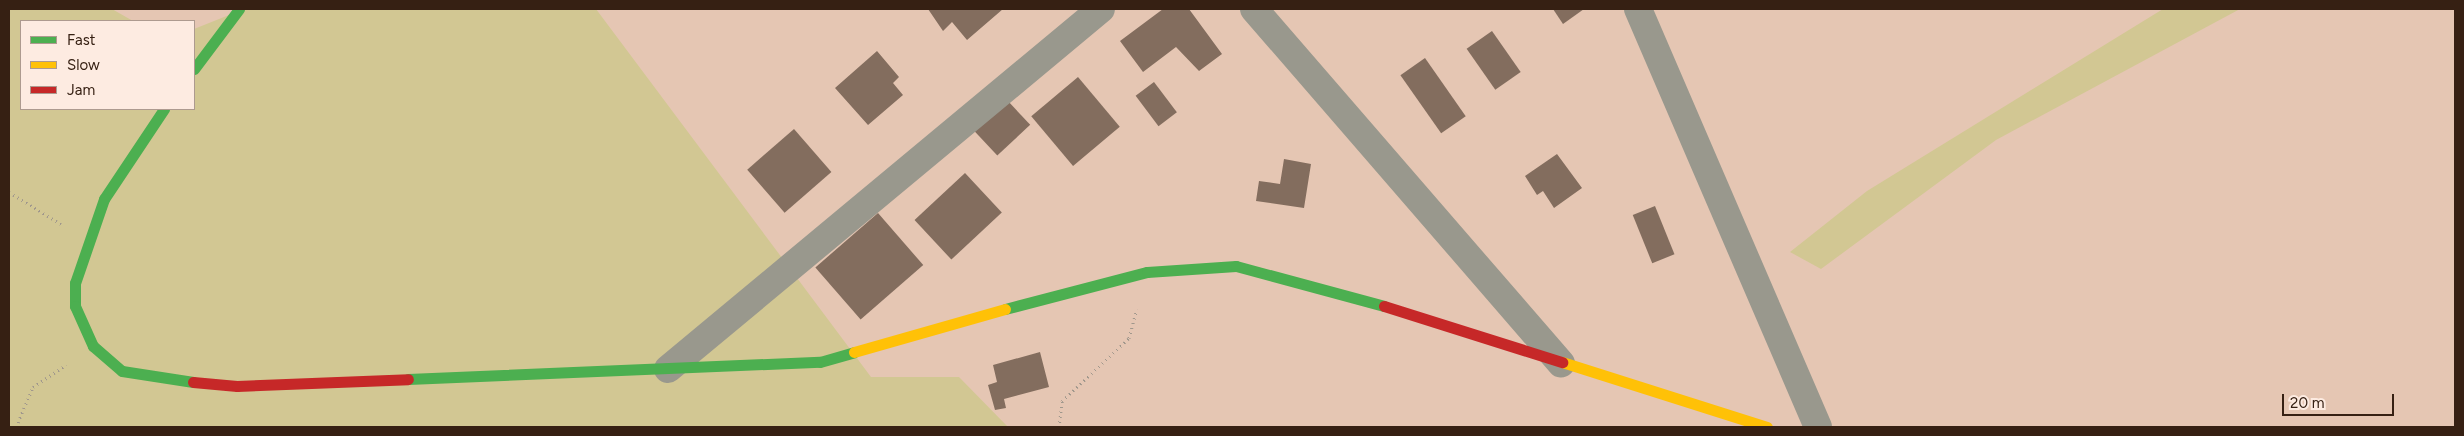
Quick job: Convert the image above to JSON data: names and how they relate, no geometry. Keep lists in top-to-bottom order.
{
  "legend": ["Fast", "Slow", "Jam"],
  "scale_bar": "20 m"
}
